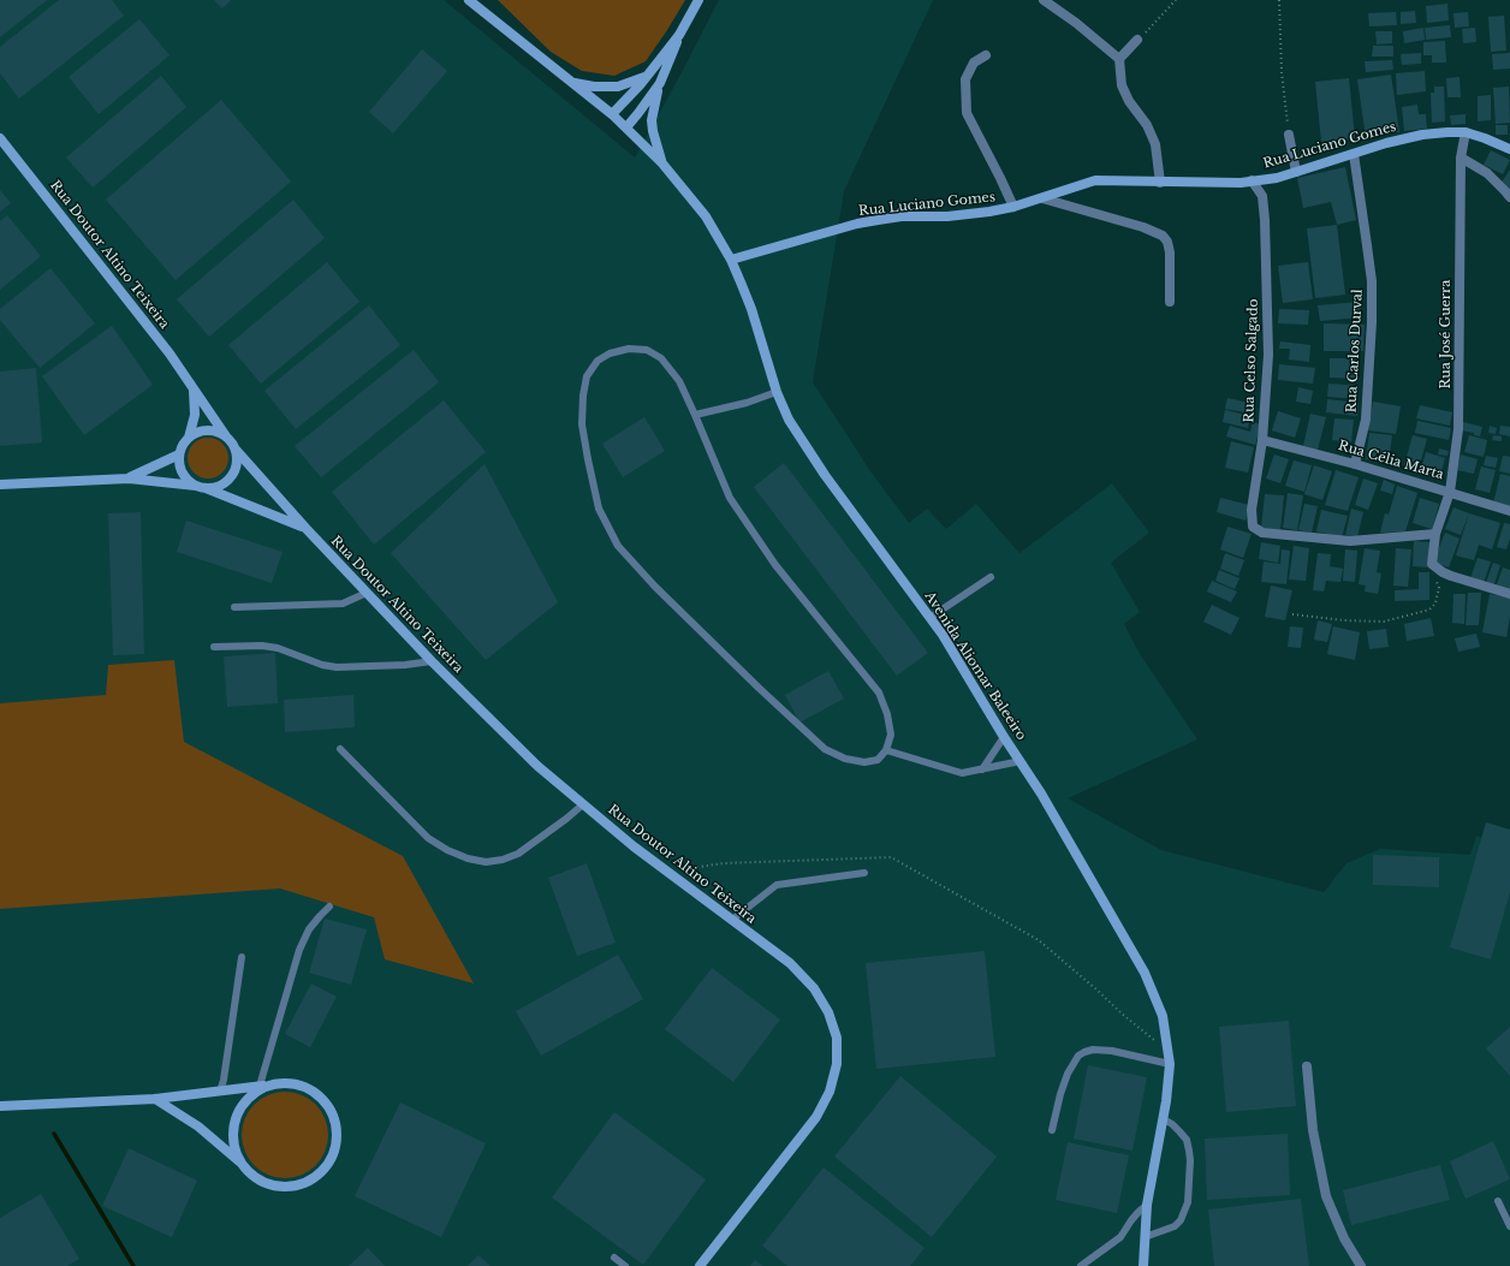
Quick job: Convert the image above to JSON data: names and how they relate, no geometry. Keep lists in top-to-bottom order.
{
  "streets": {
    "street": [
      "Rua Luciano Gomes",
      "Rua Doutor Altino Teixeira",
      "Rua José Guerra",
      "Rua Carlos Durval",
      "Rua Celso Salgado",
      "Rua Célia Marta",
      "Avenida Aliomar Baleeiro"
    ]
  },
  "crossings": [
    ["Rua Luciano Gomes", "Rua José Guerra"],
    ["Rua Luciano Gomes", "Rua Carlos Durval"],
    ["Rua Luciano Gomes", "Rua Celso Salgado"],
    ["Rua Luciano Gomes", "Avenida Aliomar Baleeiro"],
    ["Rua José Guerra", "Rua Celso Salgado"],
    ["Rua José Guerra", "Rua Célia Marta"],
    ["Rua Carlos Durval", "Rua Célia Marta"],
    ["Rua Celso Salgado", "Rua Célia Marta"]
  ]
}
